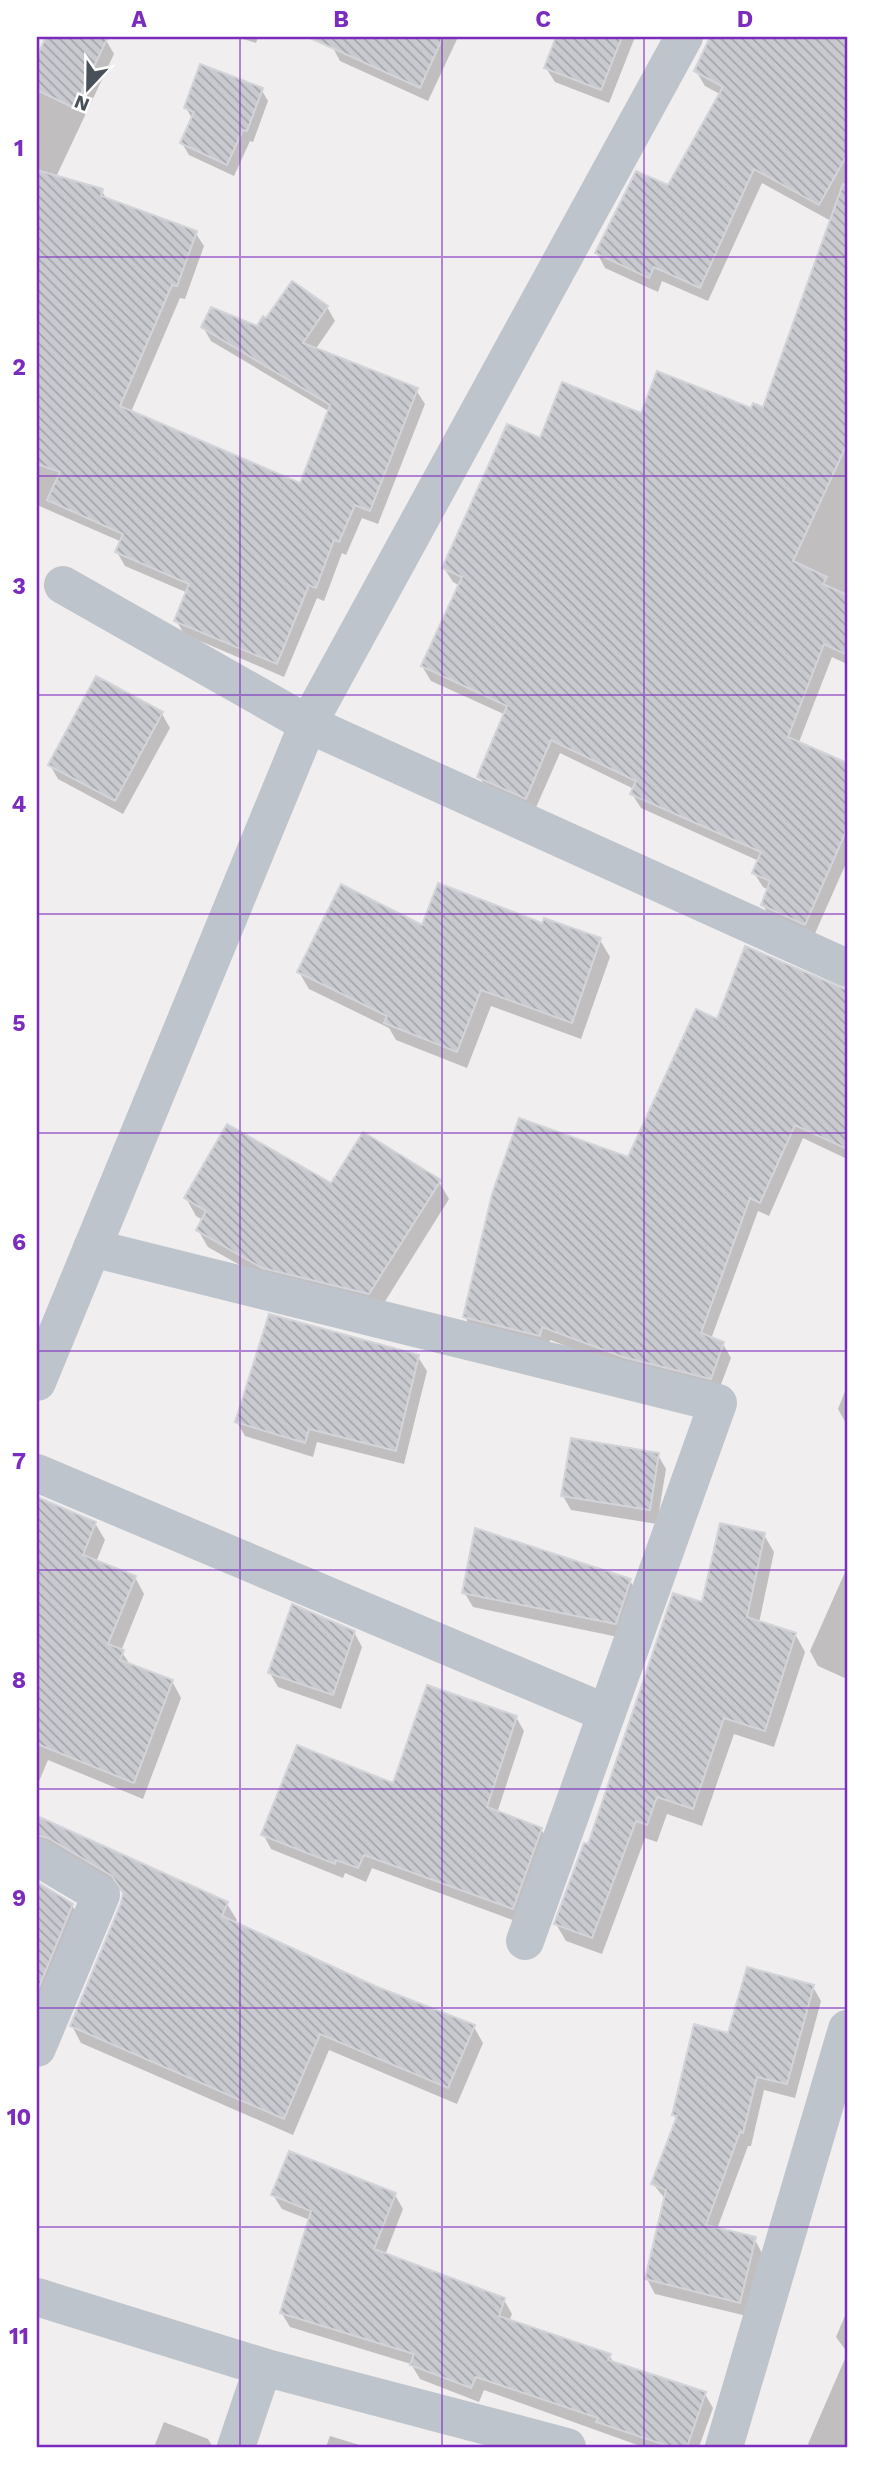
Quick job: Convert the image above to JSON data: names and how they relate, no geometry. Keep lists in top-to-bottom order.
{
  "north": "bottom",
  "grid": {
    "columns": [
      "A",
      "B",
      "C",
      "D"
    ],
    "rows": [
      "1",
      "2",
      "3",
      "4",
      "5",
      "6",
      "7",
      "8",
      "9",
      "10",
      "11"
    ]
  }
}
